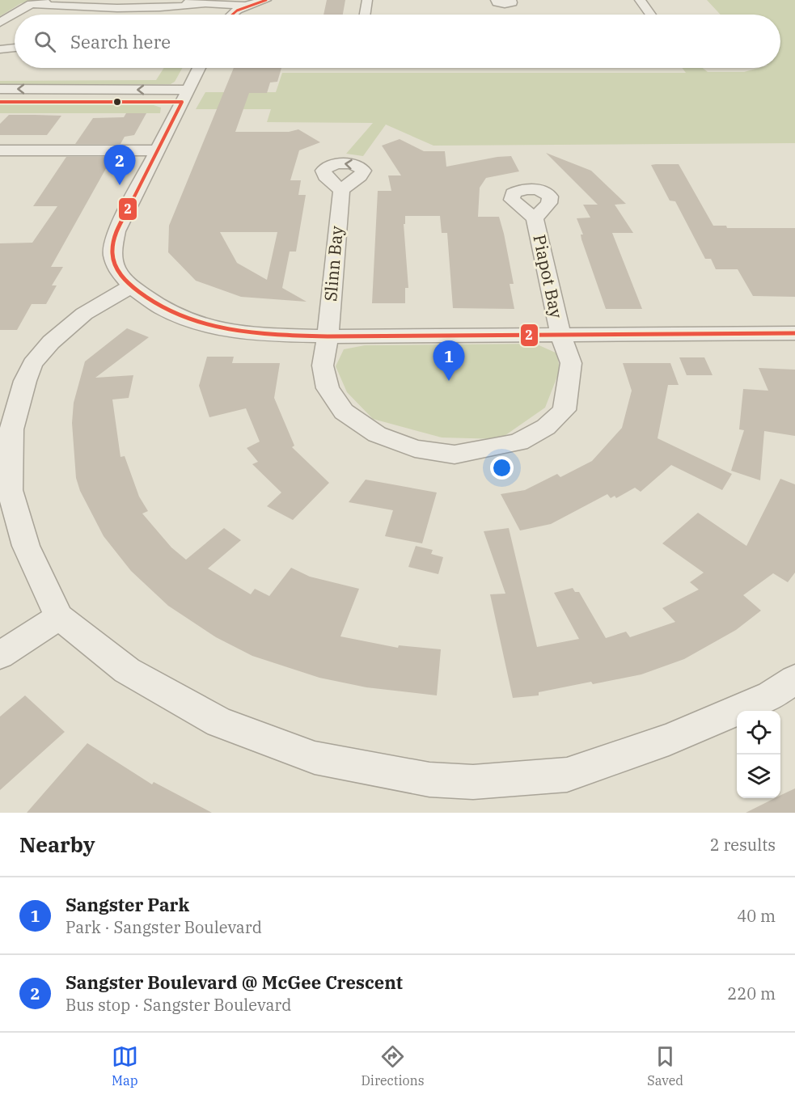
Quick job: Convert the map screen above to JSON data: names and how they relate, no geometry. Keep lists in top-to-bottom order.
{
  "streets": {
    "street": ["Slinn Bay", "Piapot Bay"]
  },
  "crossings": [
    ["Slinn Bay", "Piapot Bay"]
  ],
  "lines": ["transit line 2"],
  "page": {
    "search": "Search here",
    "pins": ["2", "1"],
    "heading": ["Nearby", "2 results"],
    "list": [
      {
        "mark": "1",
        "name": "Sangster Park",
        "note": "Park · Sangster Boulevard",
        "value": "40 m"
      },
      {
        "mark": "2",
        "name": "Sangster Boulevard @ McGee Crescent",
        "note": "Bus stop · Sangster Boulevard",
        "value": "220 m"
      }
    ],
    "nav": ["Map", "Directions", "Saved"]
  }
}
